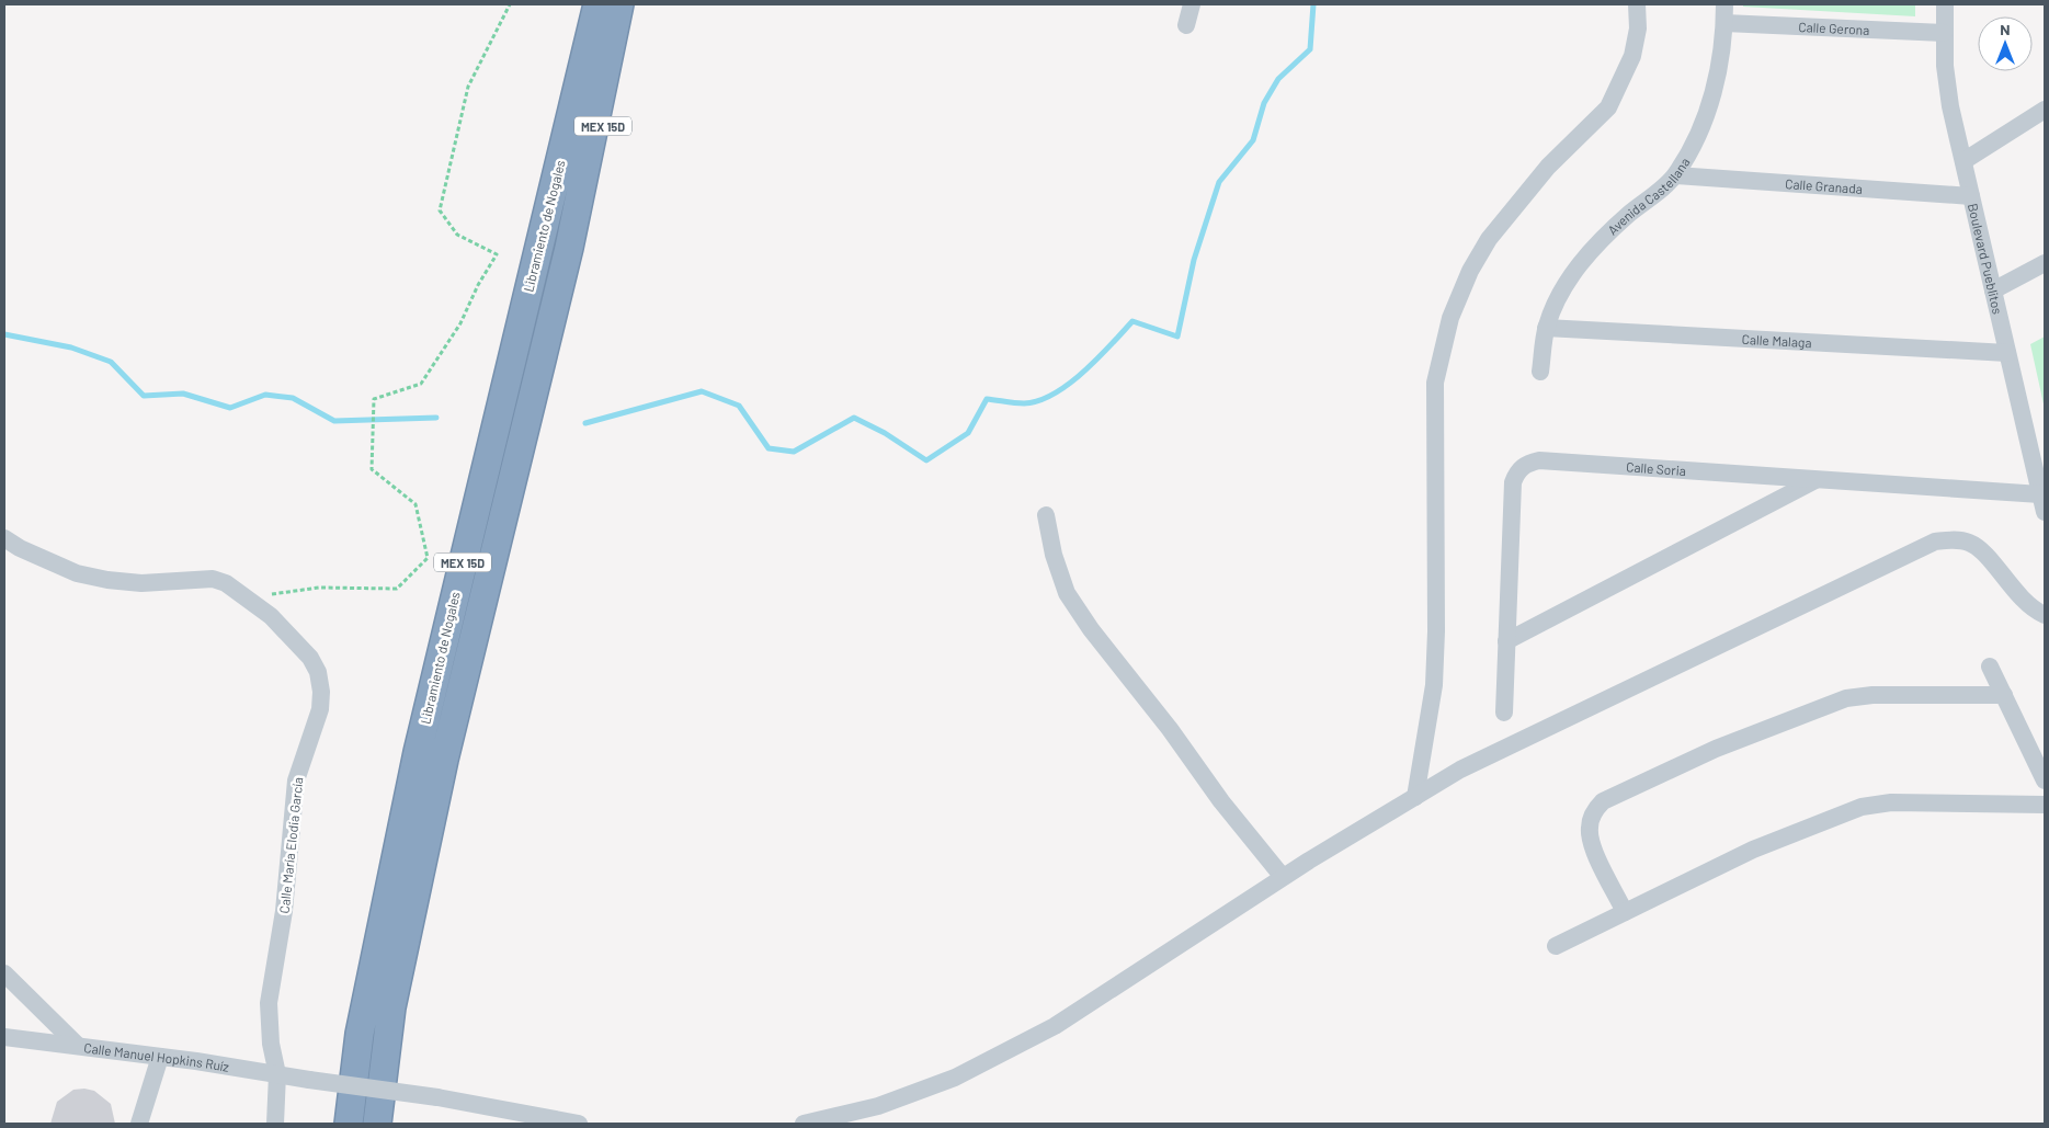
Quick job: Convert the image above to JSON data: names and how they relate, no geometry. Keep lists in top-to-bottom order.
{
  "streets": {
    "highway": ["MEX 15D", "Libramiento de Nogales"],
    "street": [
      "Calle Gerona",
      "Calle Granada",
      "Avenida Castellana",
      "Boulevard Pueblitos",
      "Calle Malaga",
      "Calle Soria",
      "Calle María Elodia García",
      "Calle Manuel Hopkins Ruíz"
    ]
  },
  "crossings": [
    ["Calle Gerona", "Avenida Castellana"],
    ["Calle Gerona", "Boulevard Pueblitos"],
    ["MEX 15D", "Libramiento de Nogales"],
    ["Calle Granada", "Avenida Castellana"],
    ["Calle Granada", "Boulevard Pueblitos"],
    ["Avenida Castellana", "Calle Malaga"],
    ["Boulevard Pueblitos", "Calle Malaga"],
    ["Boulevard Pueblitos", "Calle Soria"],
    ["Calle María Elodia García", "Calle Manuel Hopkins Ruíz"]
  ],
  "north": "top"
}
